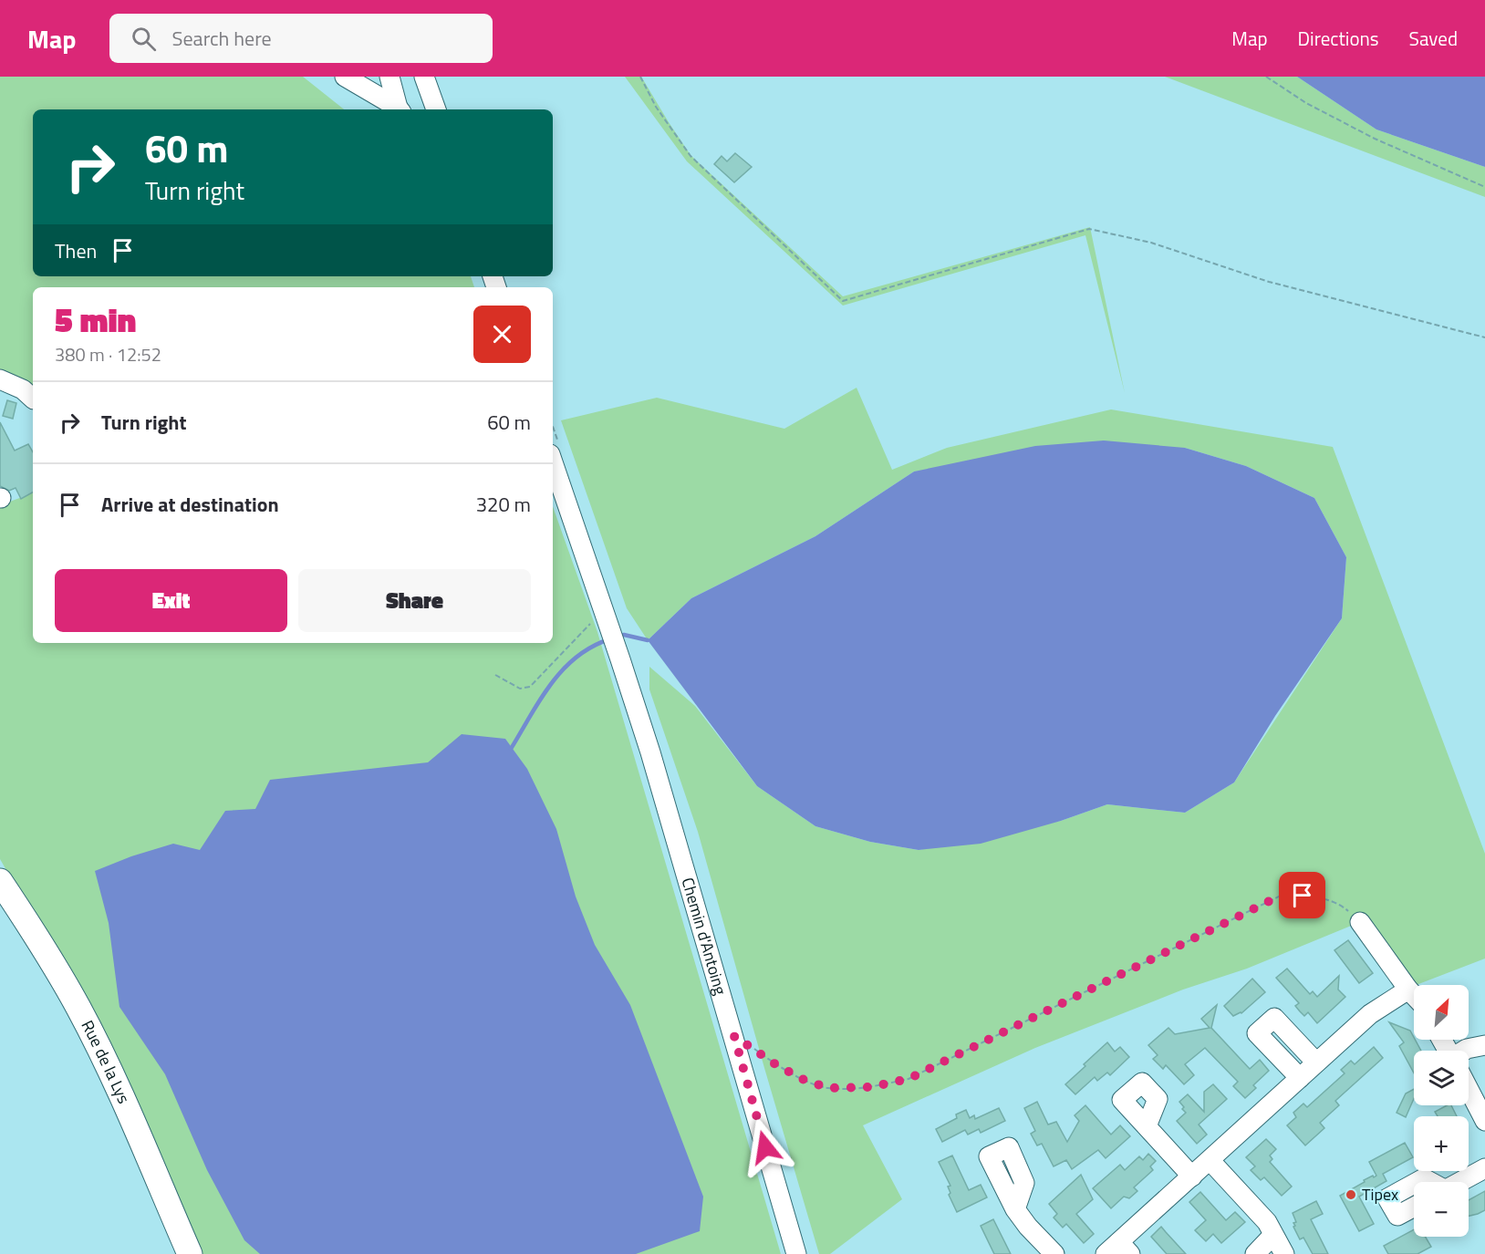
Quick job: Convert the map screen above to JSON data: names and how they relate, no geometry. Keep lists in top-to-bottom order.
{
  "streets": {
    "main road": ["Rue de la Lys"],
    "street": ["Chemin d'Antoing"]
  },
  "places": ["Tipex"],
  "north": "top right",
  "page": {
    "header": "Map",
    "search": "Search here",
    "nav": ["Map", "Directions", "Saved"],
    "turn": ["60 m", "Turn right"],
    "then": "Then",
    "heading": ["5 min", "380 m · 12:52"],
    "list": [
      {
        "name": "Turn right",
        "value": "60 m"
      },
      {
        "name": "Arrive at destination",
        "value": "320 m"
      }
    ],
    "buttons": ["Exit", "Share"],
    "map_buttons": ["+", "−"]
  }
}
